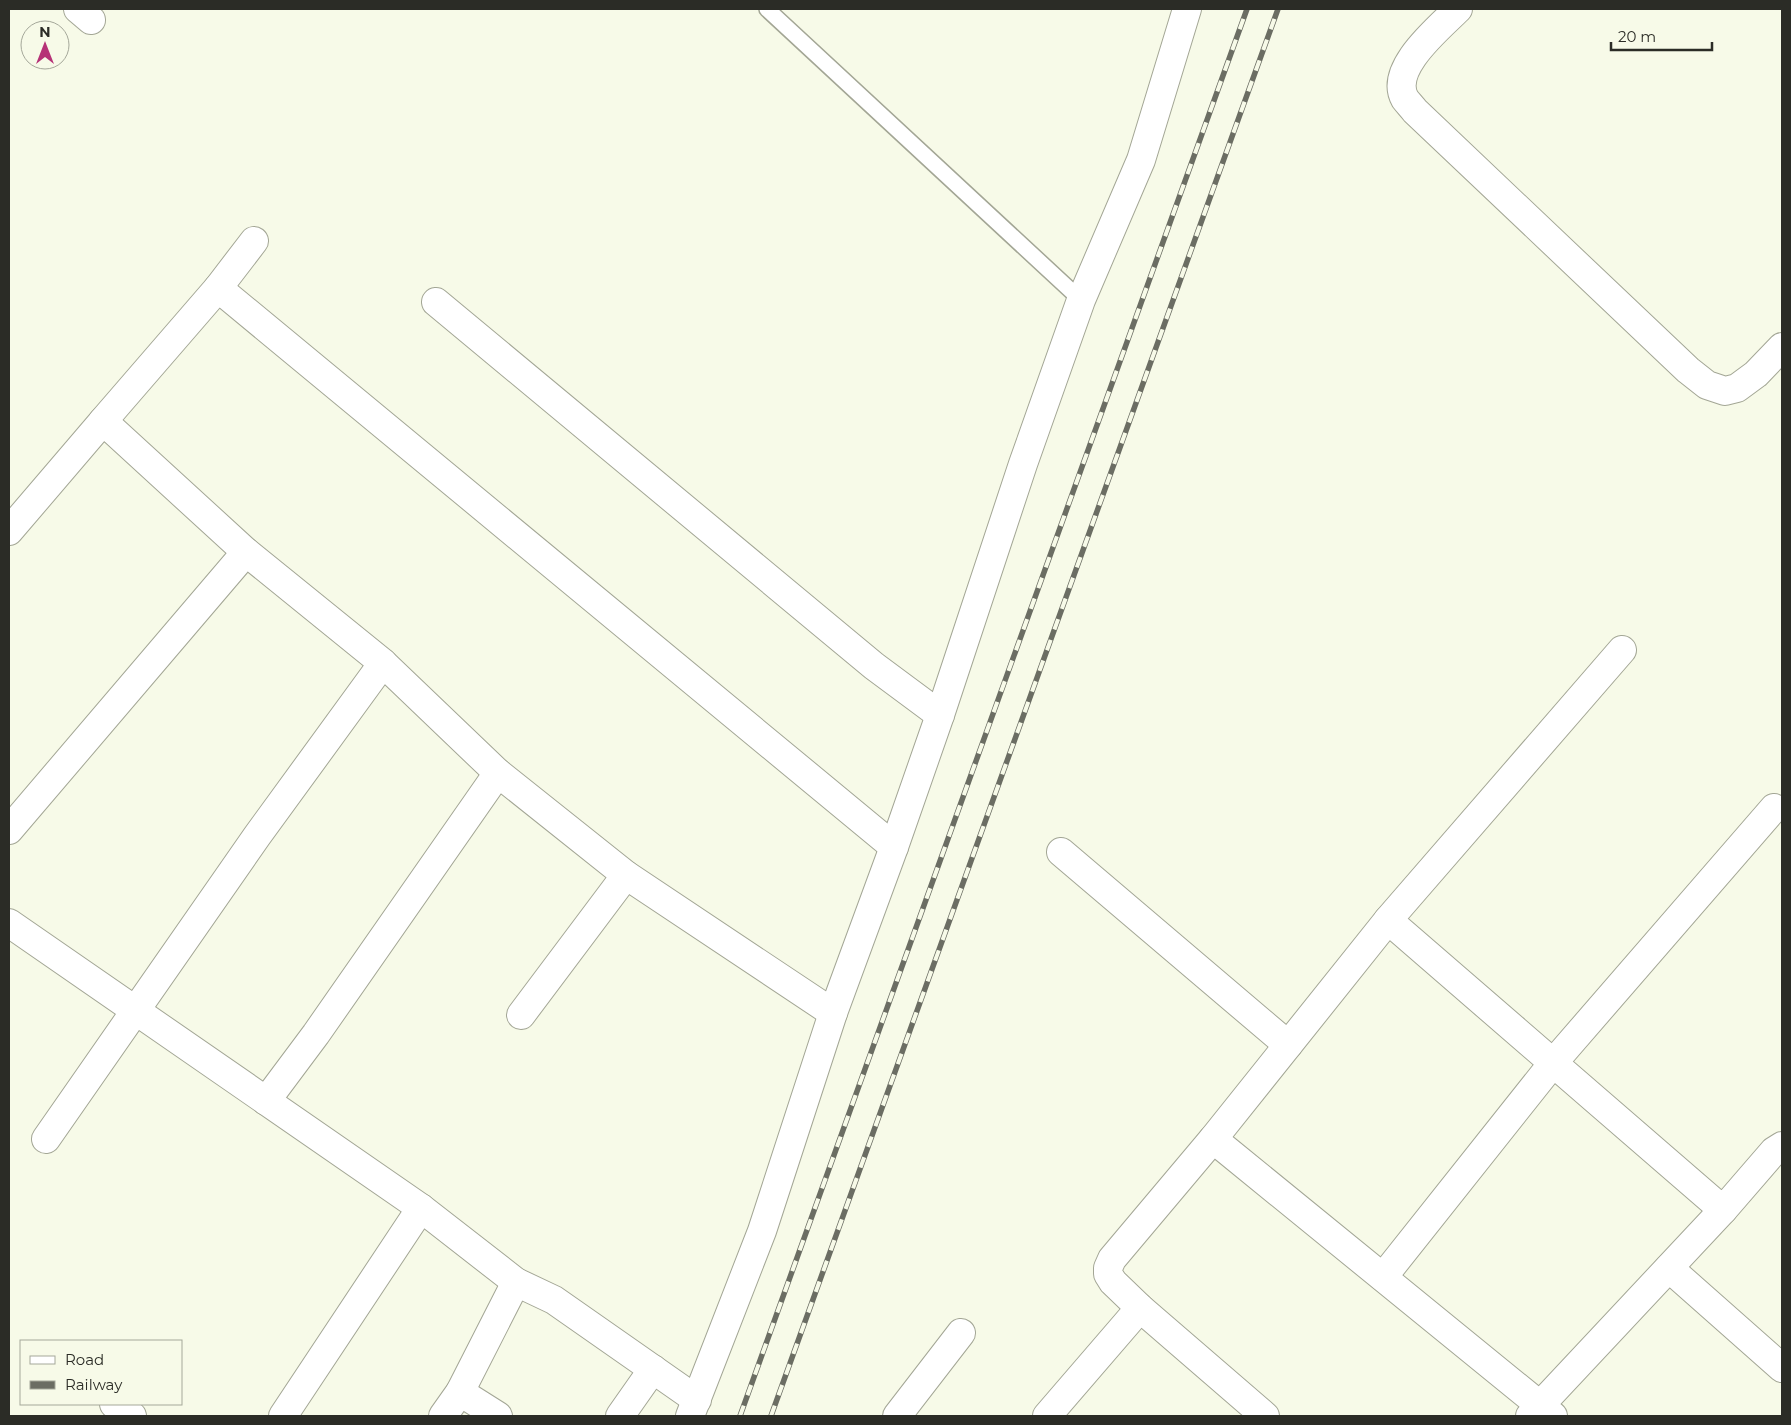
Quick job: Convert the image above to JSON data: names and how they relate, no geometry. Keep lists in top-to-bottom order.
{
  "legend": ["Road", "Railway"],
  "scale_bar": "20 m",
  "north": "top"
}
